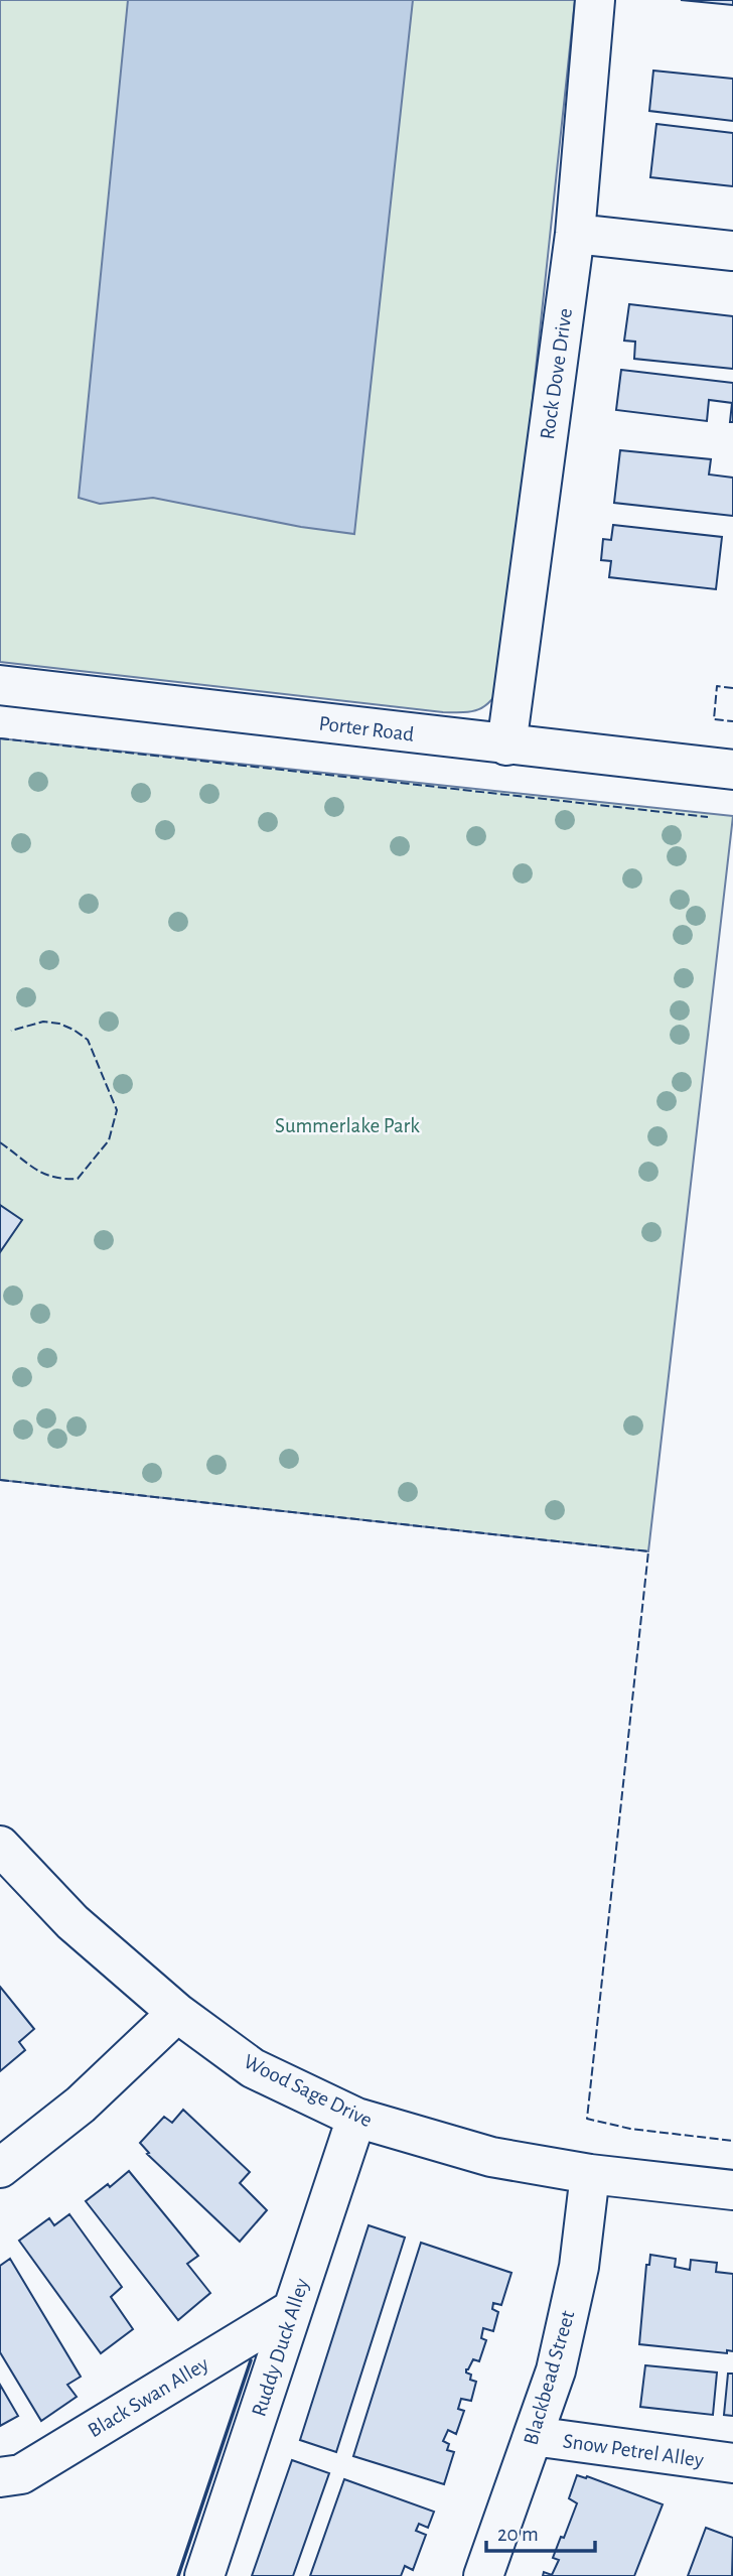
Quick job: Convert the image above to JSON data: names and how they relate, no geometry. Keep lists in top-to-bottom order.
{
  "streets": {
    "street": [
      "Rock Dove Drive",
      "Porter Road",
      "Wood Sage Drive",
      "Ruddy Duck Alley",
      "Blackbead Street",
      "Black Swan Alley",
      "Snow Petrel Alley"
    ]
  },
  "crossings": [
    ["Rock Dove Drive", "Porter Road"],
    ["Wood Sage Drive", "Ruddy Duck Alley"],
    ["Wood Sage Drive", "Blackbead Street"],
    ["Ruddy Duck Alley", "Black Swan Alley"],
    ["Blackbead Street", "Snow Petrel Alley"]
  ],
  "parks": ["Summerlake Park"],
  "scale_bar": "20 m"
}
